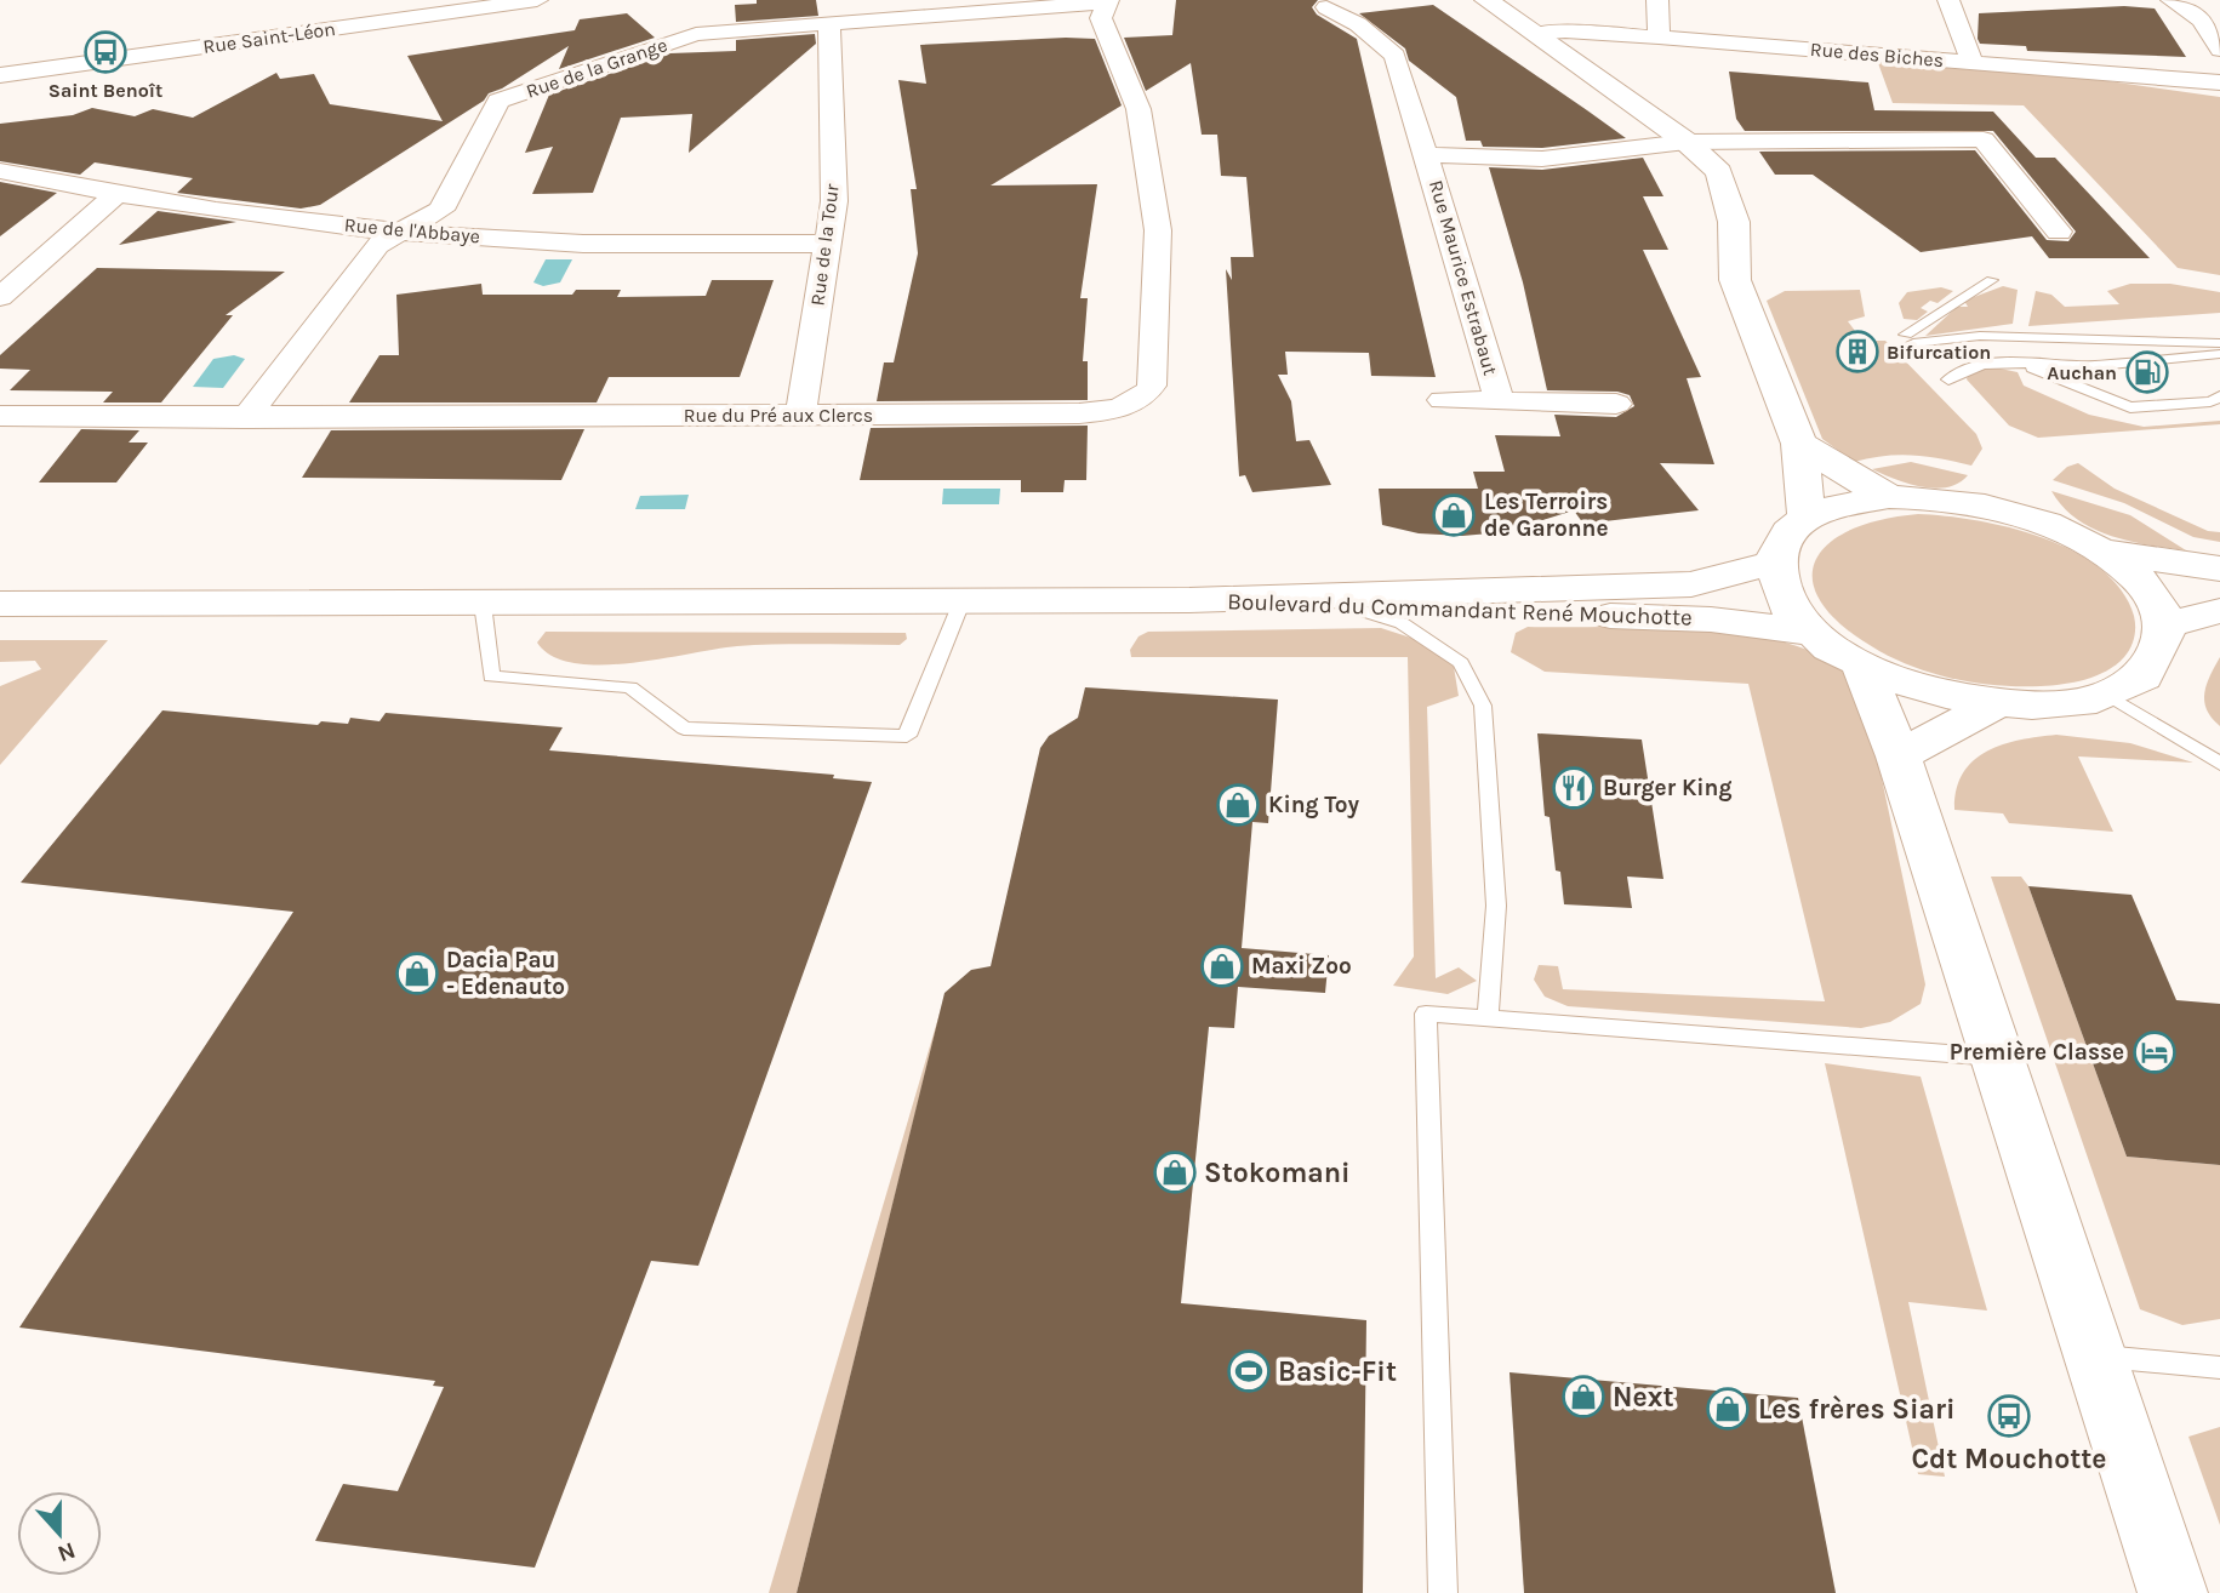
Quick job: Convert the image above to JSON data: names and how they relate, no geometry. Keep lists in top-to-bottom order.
{
  "streets": {
    "main road": ["Boulevard du Commandant René Mouchotte"],
    "street": [
      "Rue Saint-Léon",
      "Rue des Biches",
      "Rue de la Grange",
      "Rue de l'Abbaye",
      "Rue de la Tour",
      "Rue Maurice Estrabaut",
      "Rue du Pré aux Clercs"
    ]
  },
  "crossings": [
    ["Rue de la Grange", "Rue de l'Abbaye"],
    ["Rue de la Grange", "Rue de la Tour"],
    ["Rue de la Grange", "Rue du Pré aux Clercs"],
    ["Rue de l'Abbaye", "Rue de la Tour"],
    ["Rue de la Tour", "Rue du Pré aux Clercs"]
  ],
  "places": {
    "bus stop": ["Saint Benoît", "Cdt Mouchotte"],
    "building": ["Bifurcation"],
    "fuel station": ["Auchan"],
    "shop": [
      "Les Terroirs de Garonne",
      "King Toy",
      "Maxi Zoo",
      "Dacia Pau - Edenauto",
      "Stokomani",
      "Next",
      "Les frères Siari"
    ],
    "restaurant": ["Burger King"],
    "hotel": ["Première Classe"],
    "sports": ["Basic-Fit"]
  },
  "north": "bottom"
}
